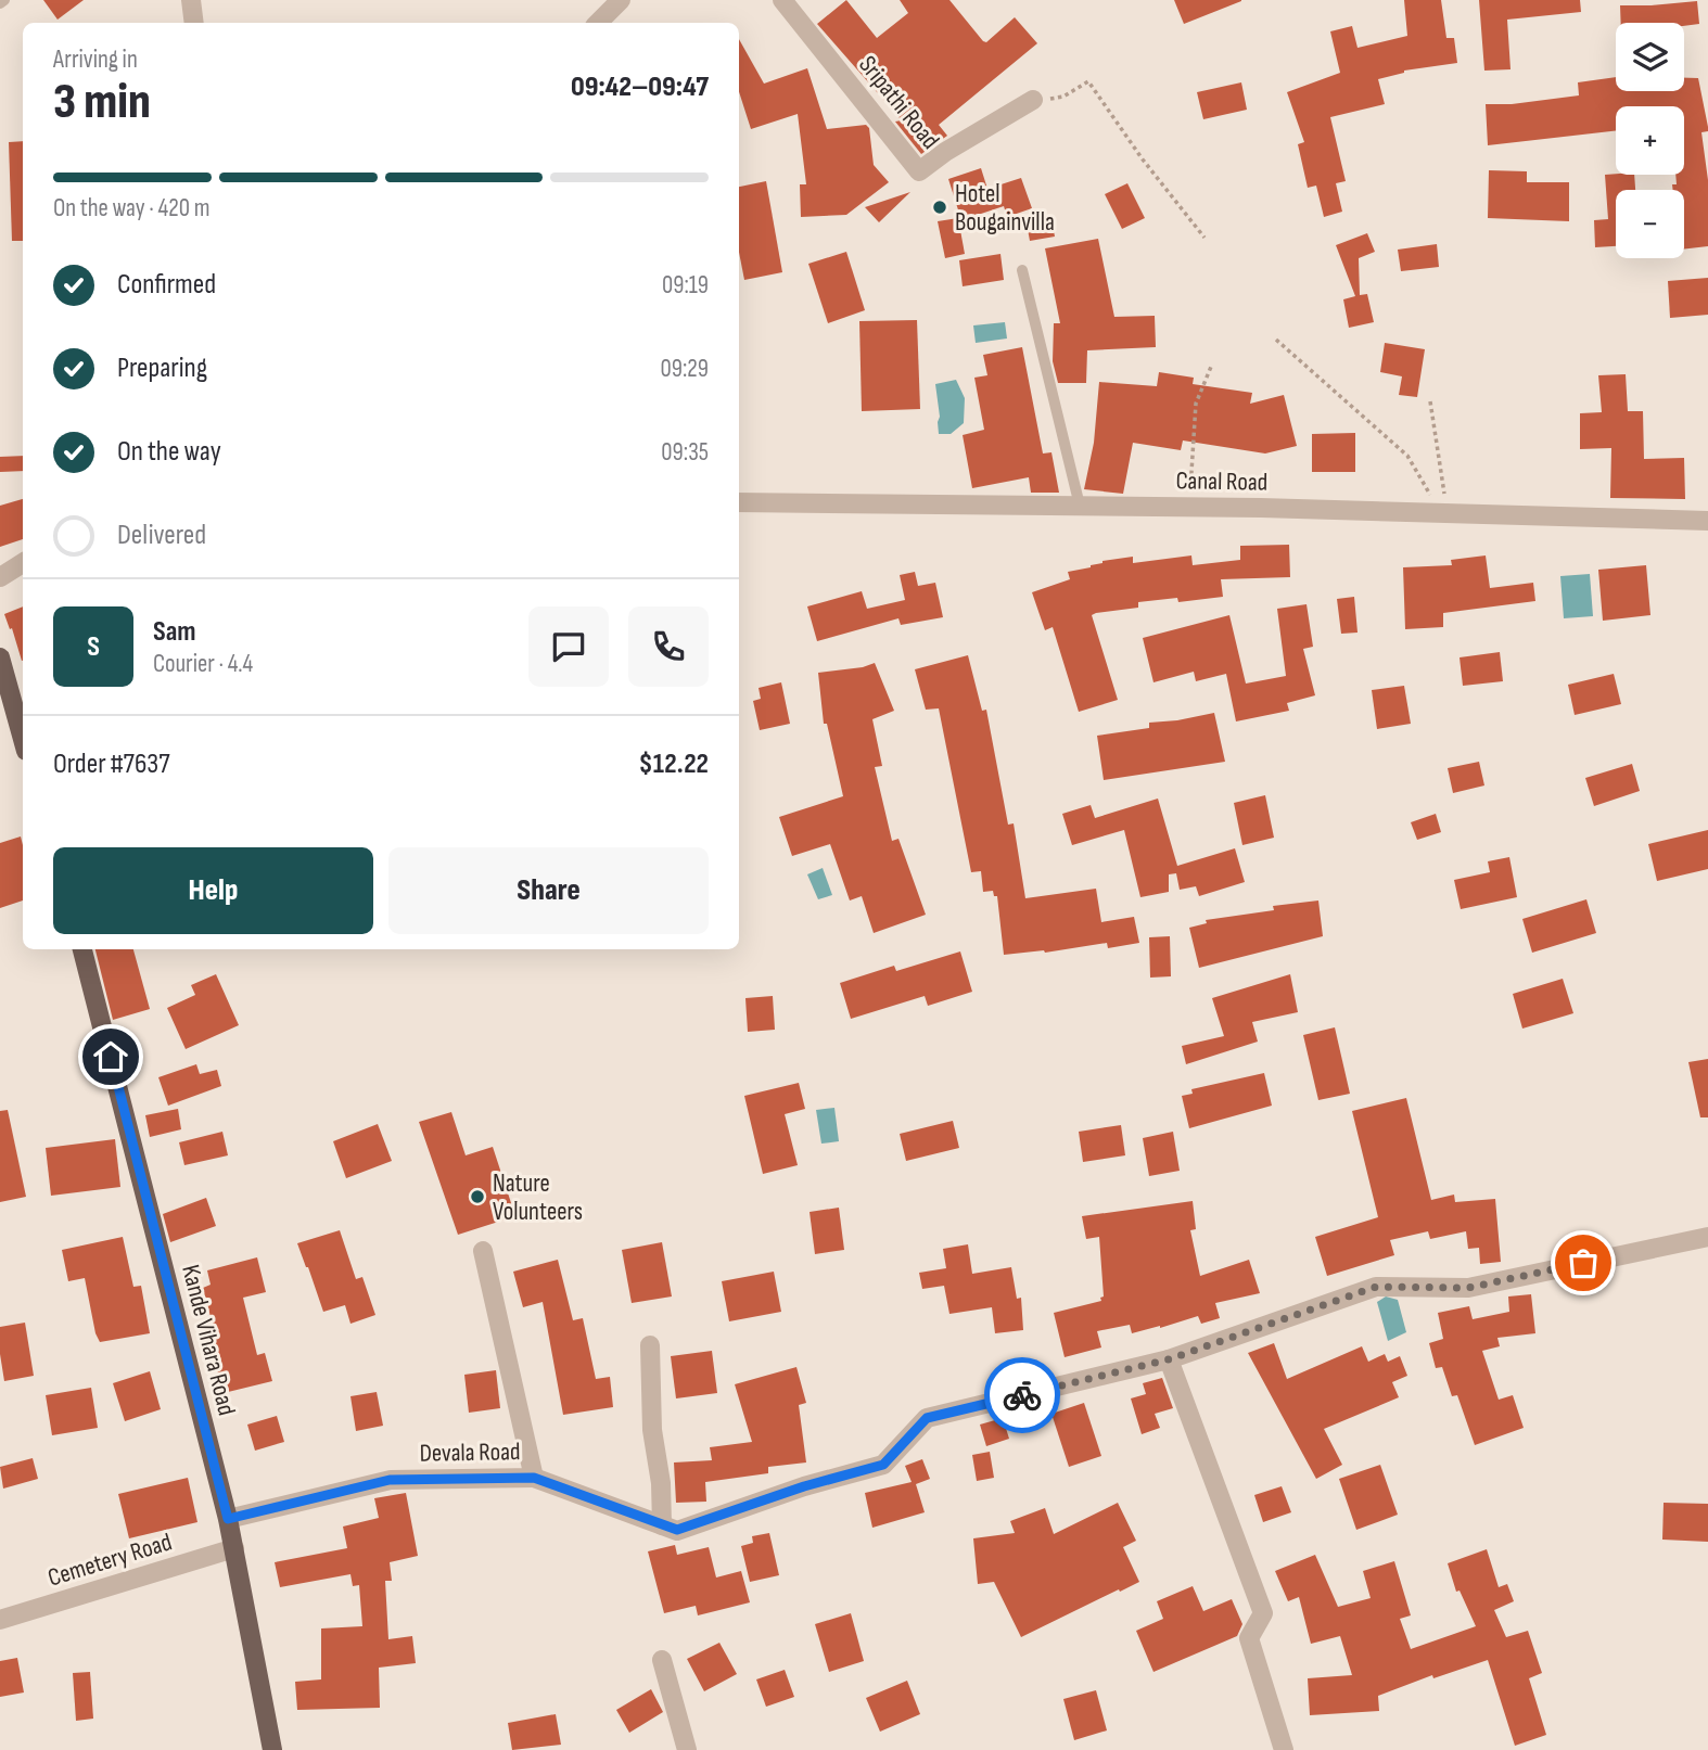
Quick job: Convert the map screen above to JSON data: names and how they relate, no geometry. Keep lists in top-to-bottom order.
{
  "streets": {
    "main road": ["Kande Vihara Road"],
    "street": [
      "Sripathi Road",
      "Canal Road",
      "Devala Road",
      "Cemetery Road"
    ]
  },
  "crossings": [
    ["Kande Vihara Road", "Devala Road"],
    ["Kande Vihara Road", "Cemetery Road"]
  ],
  "places": ["Hotel Bougainvilla", "Nature Volunteers"],
  "page": {
    "map_buttons": ["+", "−"],
    "heading": ["3 min", "Arriving in", "09:42–09:47"],
    "panel": [
      "Sam",
      "Courier · 4.4",
      "Order #7637",
      "$12.22"
    ],
    "bar": "On the way · 420 m",
    "list": [
      ["Confirmed", "09:19"],
      ["Preparing", "09:29"],
      ["On the way", "09:35"],
      "Delivered"
    ],
    "round": "S",
    "buttons": ["Help", "Share"]
  }
}
